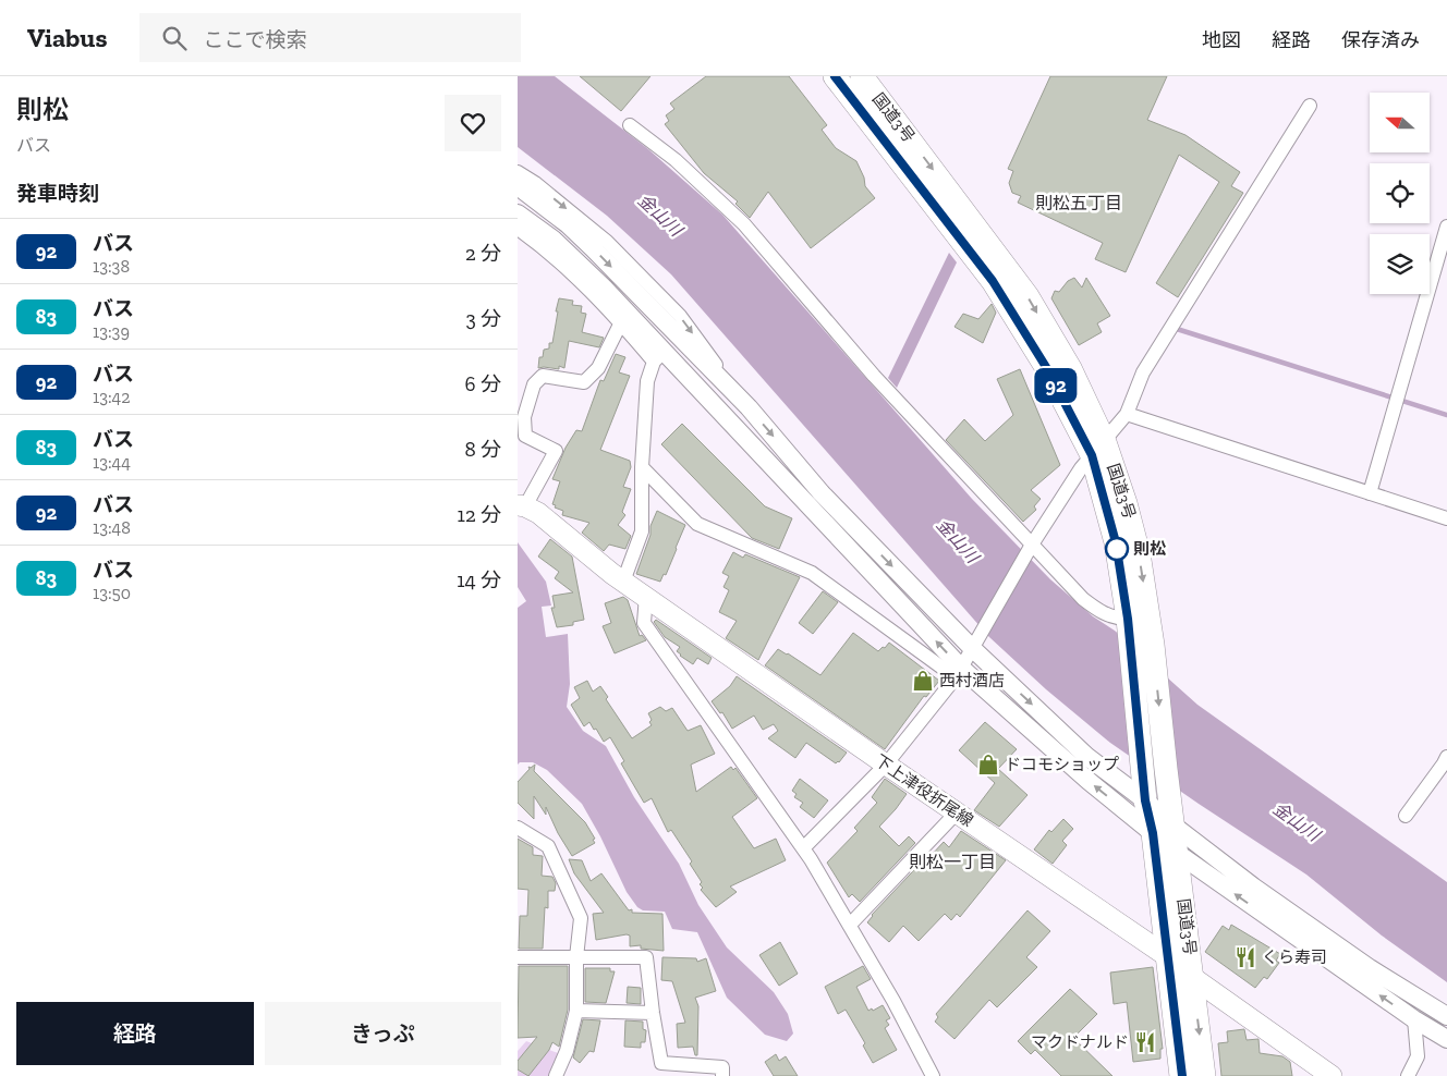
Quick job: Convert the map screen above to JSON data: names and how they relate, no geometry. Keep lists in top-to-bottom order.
{
  "streets": {
    "highway": ["国道3号"],
    "main road": ["下上津役折尾線"]
  },
  "crossings": [
    ["国道3号", "下上津役折尾線"]
  ],
  "districts": ["則松五丁目", "則松一丁目"],
  "water": ["金山川"],
  "places": {
    "other": ["則松"],
    "shop": ["西村酒店", "ドコモショップ"],
    "restaurant": ["くら寿司", "マクドナルド"]
  },
  "lines": ["bus line 92"],
  "north": "left",
  "page": {
    "header": "Viabus",
    "search": "ここで検索",
    "nav": ["地図", "経路", "保存済み"],
    "heading": [
      ["則松", "バス"],
      "発車時刻"
    ],
    "on_map": "92",
    "list": [
      {
        "mark": "92",
        "name": "バス",
        "note": "13:38",
        "value": "2 分"
      },
      {
        "mark": "83",
        "name": "バス",
        "note": "13:39",
        "value": "3 分"
      },
      {
        "mark": "92",
        "name": "バス",
        "note": "13:42",
        "value": "6 分"
      },
      {
        "mark": "83",
        "name": "バス",
        "note": "13:44",
        "value": "8 分"
      },
      {
        "mark": "92",
        "name": "バス",
        "note": "13:48",
        "value": "12 分"
      },
      {
        "mark": "83",
        "name": "バス",
        "note": "13:50",
        "value": "14 分"
      }
    ],
    "buttons": ["経路", "きっぷ"]
  }
}
